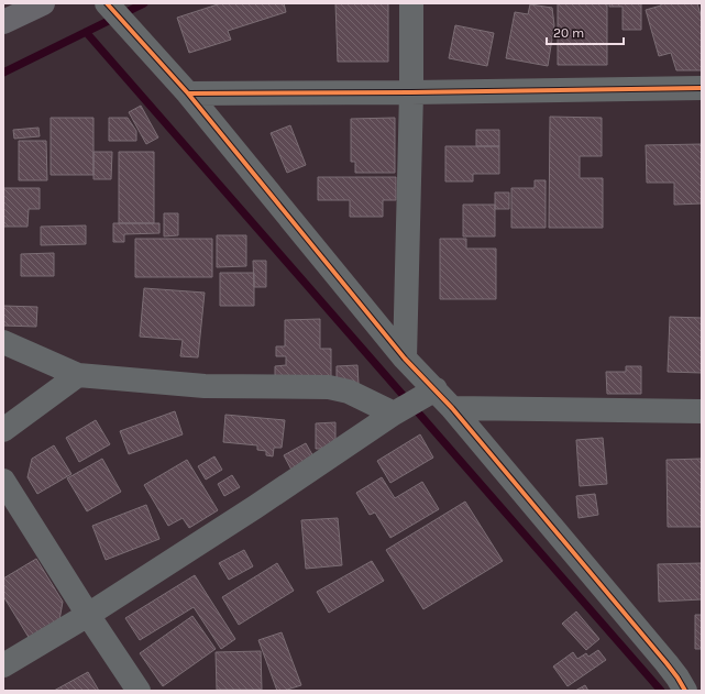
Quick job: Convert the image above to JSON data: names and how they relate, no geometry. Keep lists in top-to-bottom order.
{
  "scale_bar": "20 m"
}
